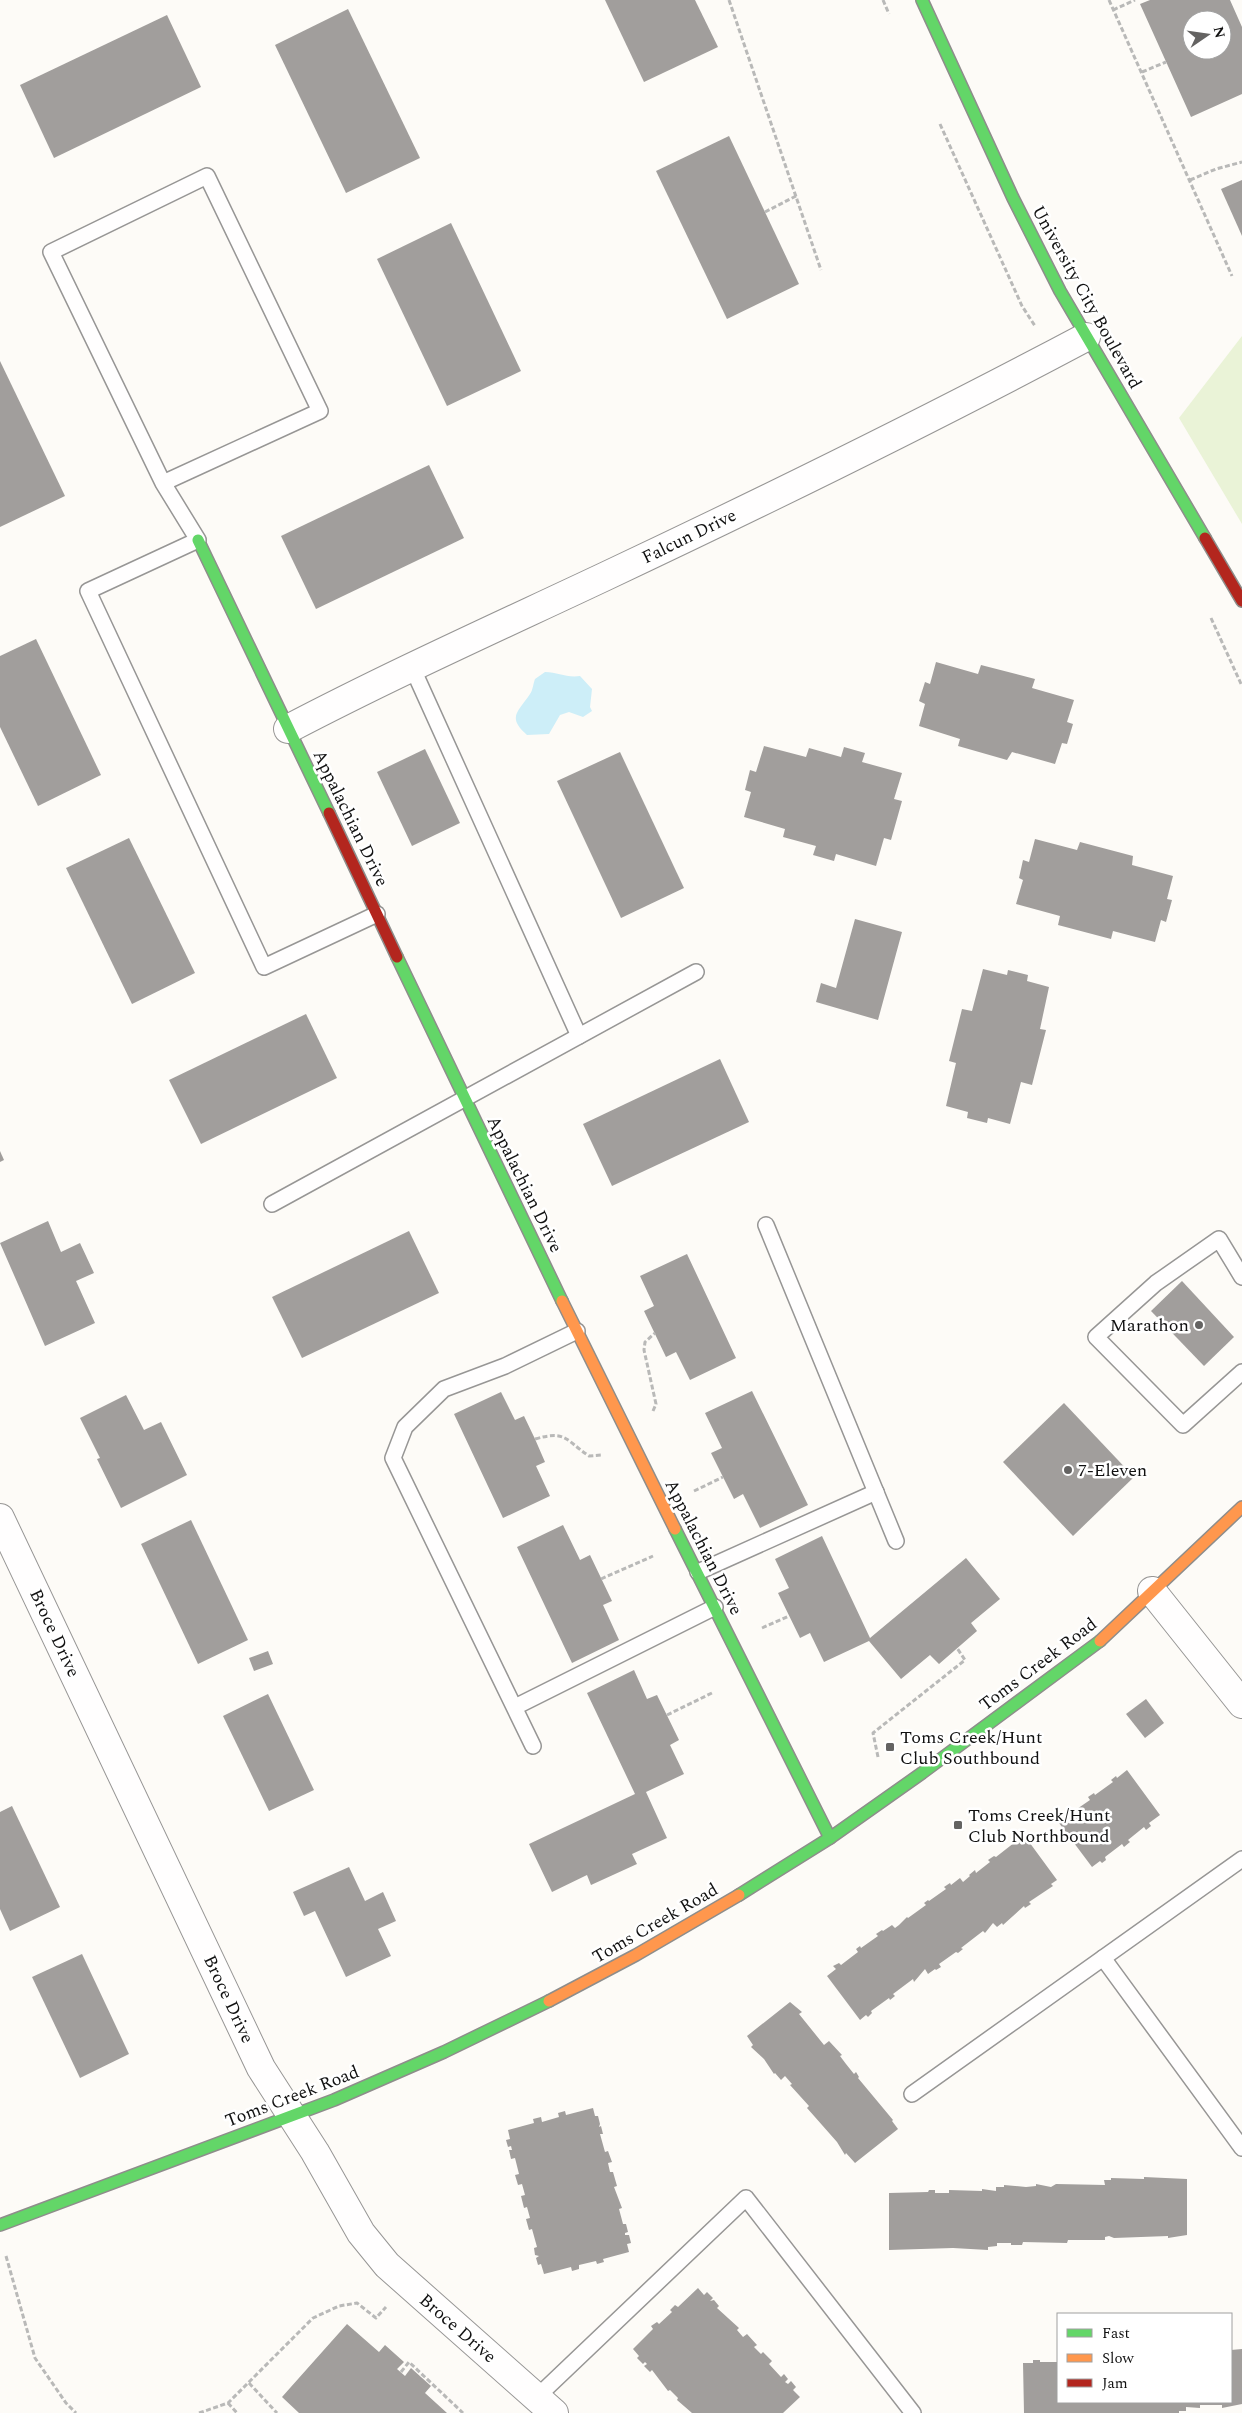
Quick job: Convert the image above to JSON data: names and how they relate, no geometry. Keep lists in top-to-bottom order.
{
  "streets": {
    "main road": ["University City Boulevard", "Appalachian Drive", "Toms Creek Road"],
    "street": ["Falcun Drive", "Broce Drive"]
  },
  "crossings": [
    ["University City Boulevard", "Falcun Drive"],
    ["Falcun Drive", "Appalachian Drive"],
    ["Appalachian Drive", "Toms Creek Road"],
    ["Broce Drive", "Toms Creek Road"]
  ],
  "places": {
    "other": ["Marathon", "7-Eleven"],
    "transit": ["Toms Creek/Hunt Club Southbound", "Toms Creek/Hunt Club Northbound"]
  },
  "legend": ["Fast", "Slow", "Jam"],
  "north": "right"
}
